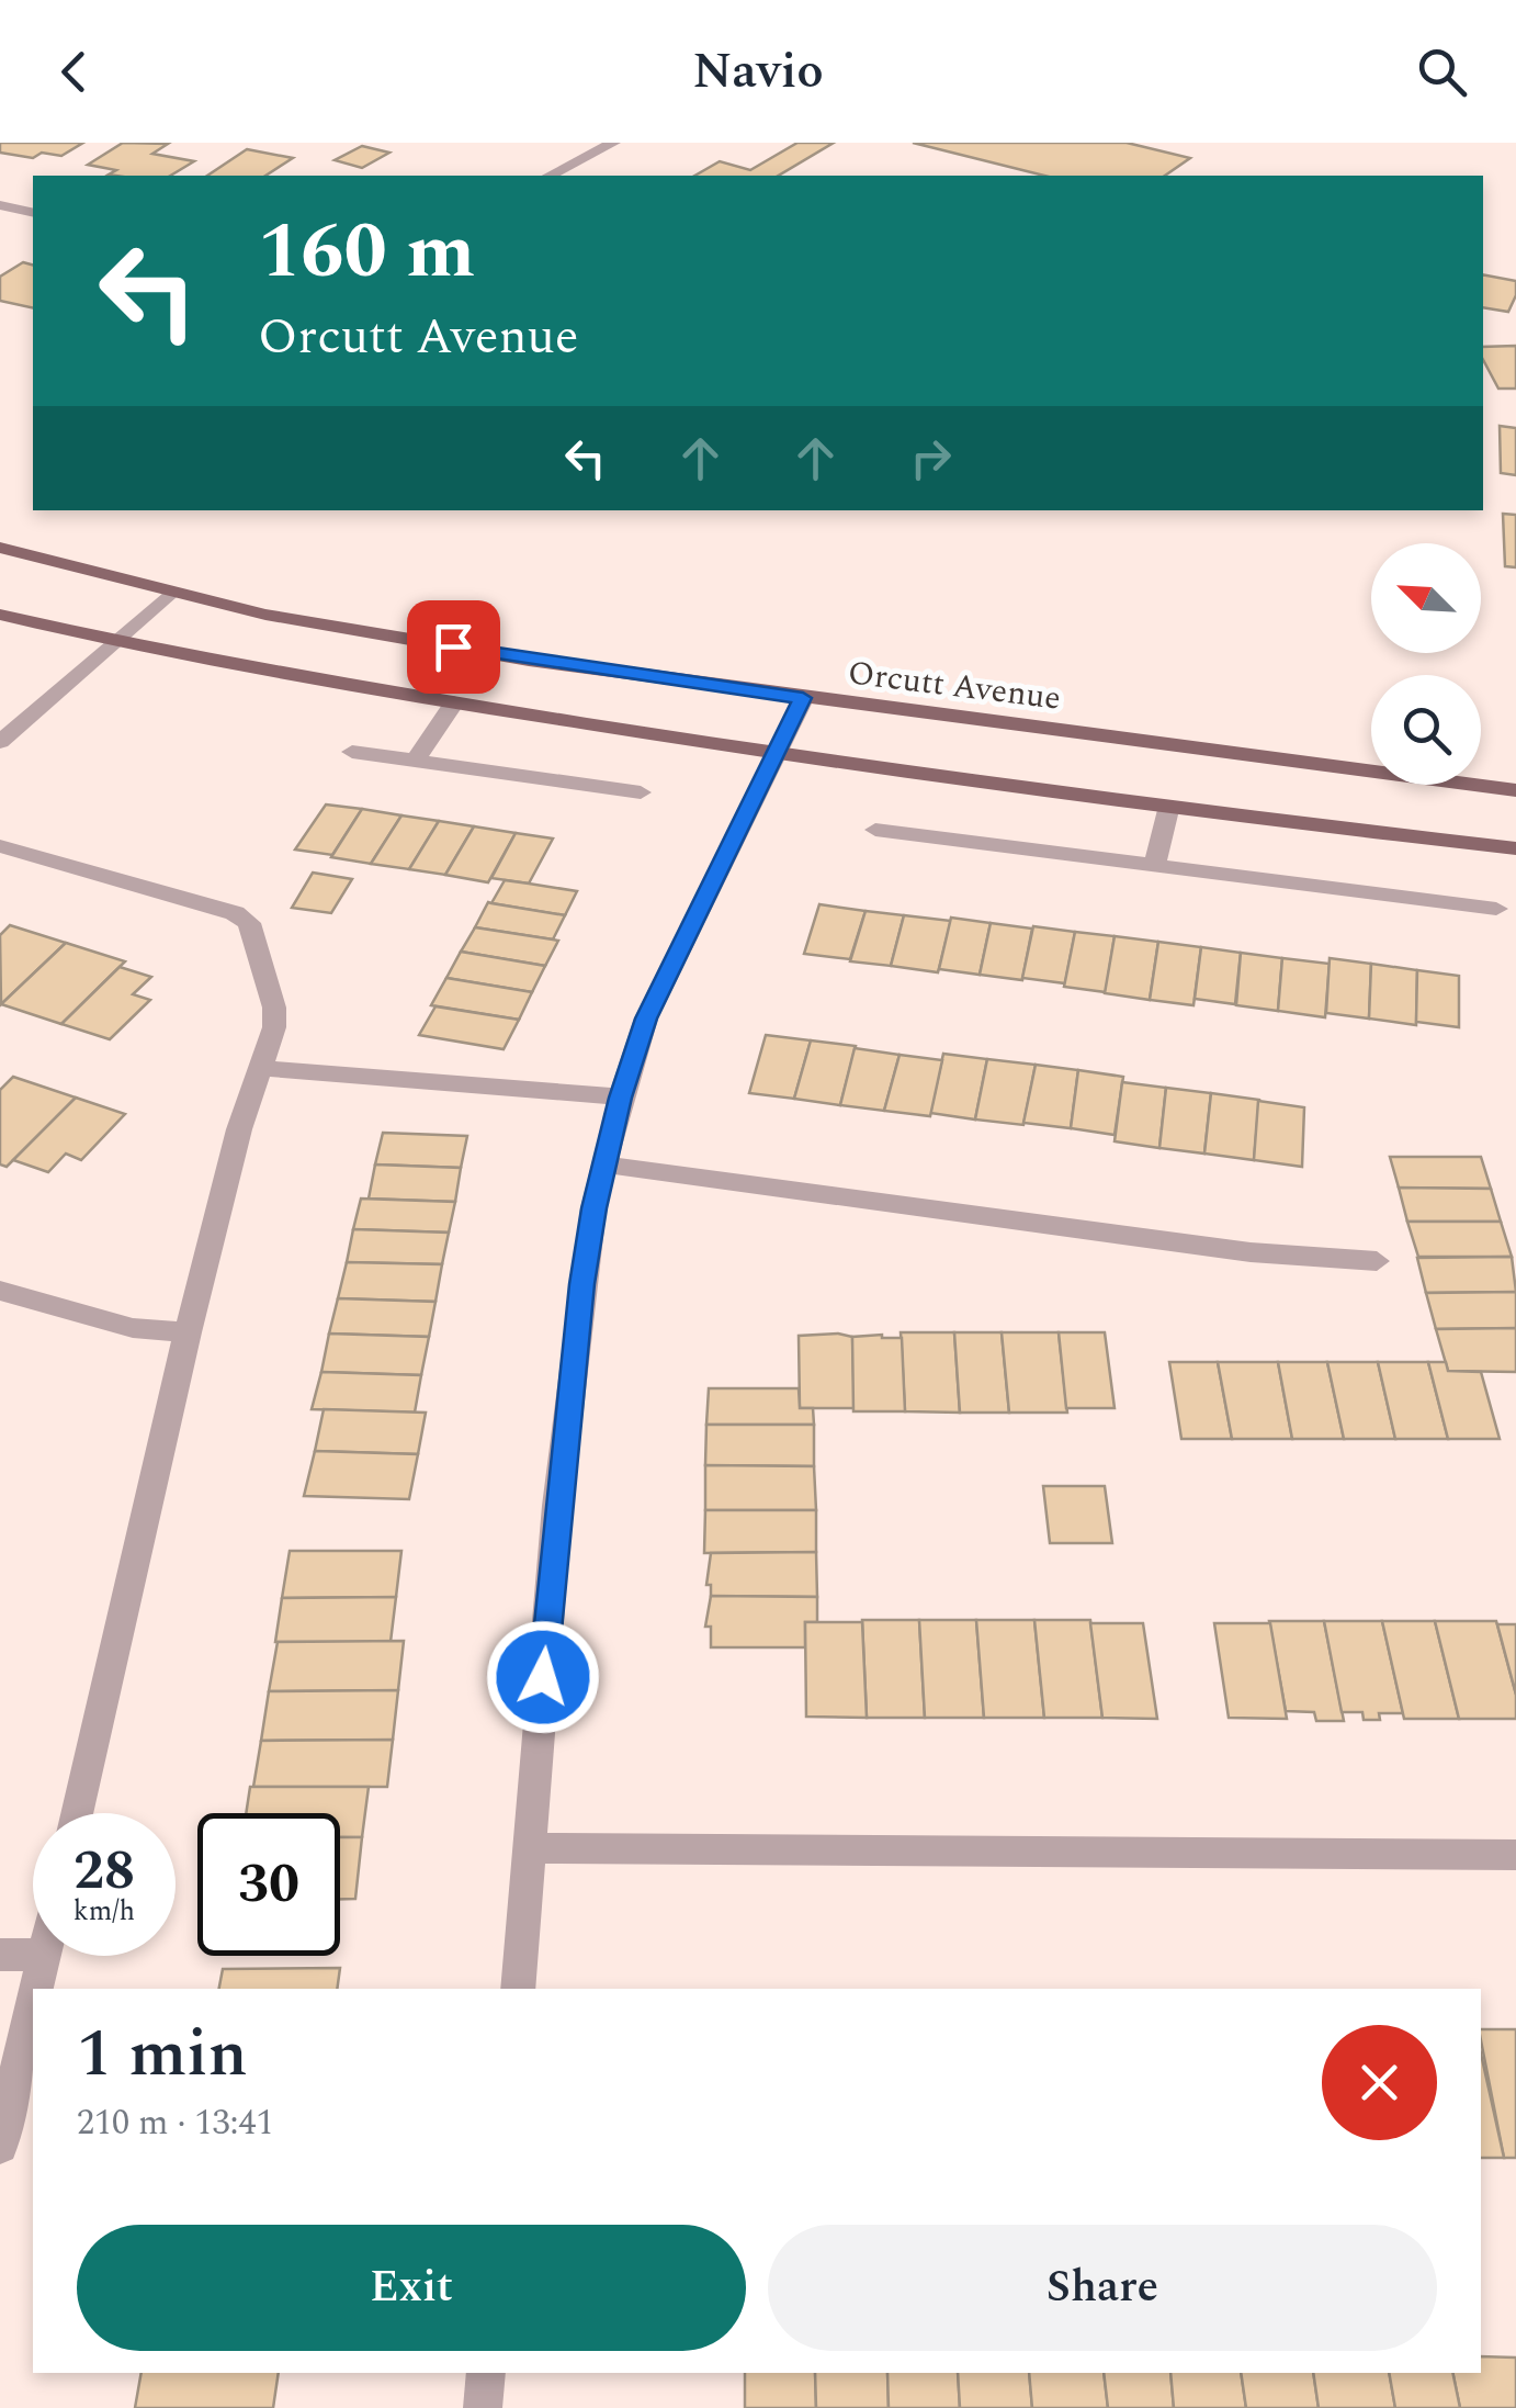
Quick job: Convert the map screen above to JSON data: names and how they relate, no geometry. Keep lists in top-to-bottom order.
{
  "streets": {
    "main road": ["Orcutt Avenue"]
  },
  "north": "top left",
  "page": {
    "header": "Navio",
    "turn": ["160 m", "Orcutt Avenue"],
    "speed": "28 km/h",
    "limit": "30",
    "heading": ["1 min", "210 m · 13:41"],
    "buttons": ["Exit", "Share"]
  }
}
